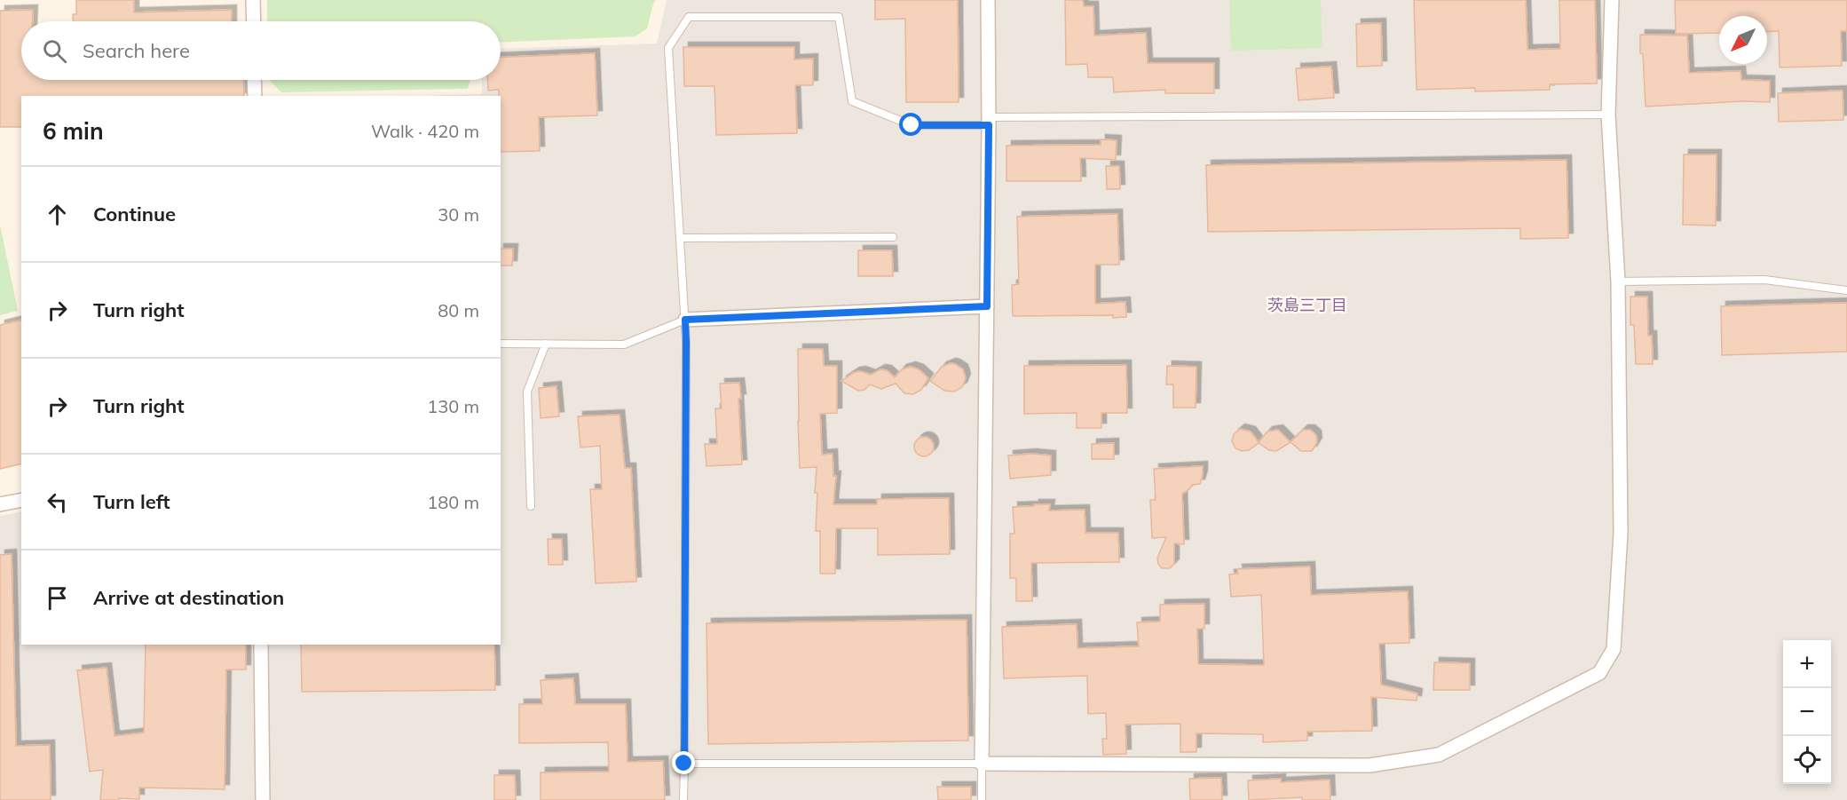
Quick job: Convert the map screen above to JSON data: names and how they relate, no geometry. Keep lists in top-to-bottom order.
{
  "districts": ["茨島三丁目"],
  "north": "bottom left",
  "page": {
    "search": "Search here",
    "heading": ["6 min", "Walk · 420 m"],
    "list": [
      ["Continue", "30 m"],
      ["Turn right", "80 m"],
      ["Turn right", "130 m"],
      ["Turn left", "180 m"],
      "Arrive at destination"
    ],
    "map_buttons": ["+", "−"]
  }
}
